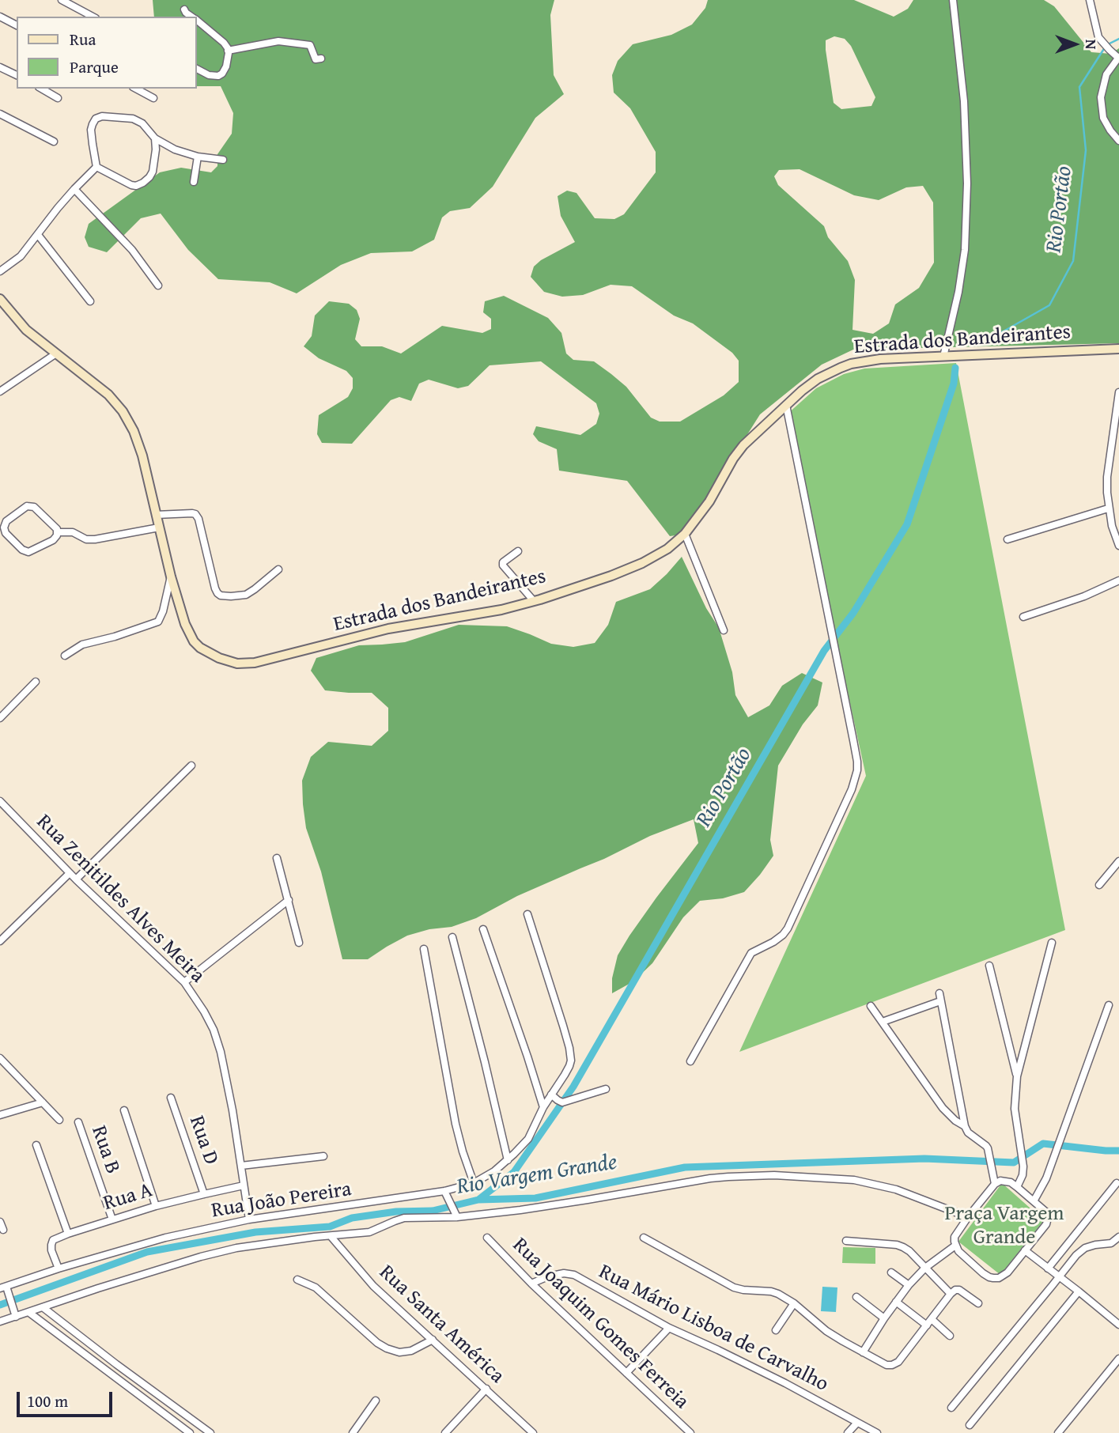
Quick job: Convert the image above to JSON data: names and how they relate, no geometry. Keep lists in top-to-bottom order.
{
  "streets": {
    "main road": ["Estrada dos Bandeirantes"],
    "street": [
      "Rua Zenitildes Alves Meira",
      "Rua D",
      "Rua B",
      "Rua A",
      "Rua João Pereira",
      "Rua Joaquim Gomes Ferreia",
      "Rua Santa América",
      "Rua Mário Lisboa de Carvalho"
    ]
  },
  "crossings": [
    ["Rua Zenitildes Alves Meira", "Rua A"],
    ["Rua Zenitildes Alves Meira", "Rua João Pereira"],
    ["Rua D", "Rua A"],
    ["Rua B", "Rua A"],
    ["Rua A", "Rua João Pereira"],
    ["Rua Joaquim Gomes Ferreia", "Rua Mário Lisboa de Carvalho"]
  ],
  "water": ["Rio Portão", "Rio Vargem Grande"],
  "parks": ["Praça Vargem Grande"],
  "legend": ["Rua", "Parque"],
  "scale_bar": "100 m",
  "north": "right"
}
